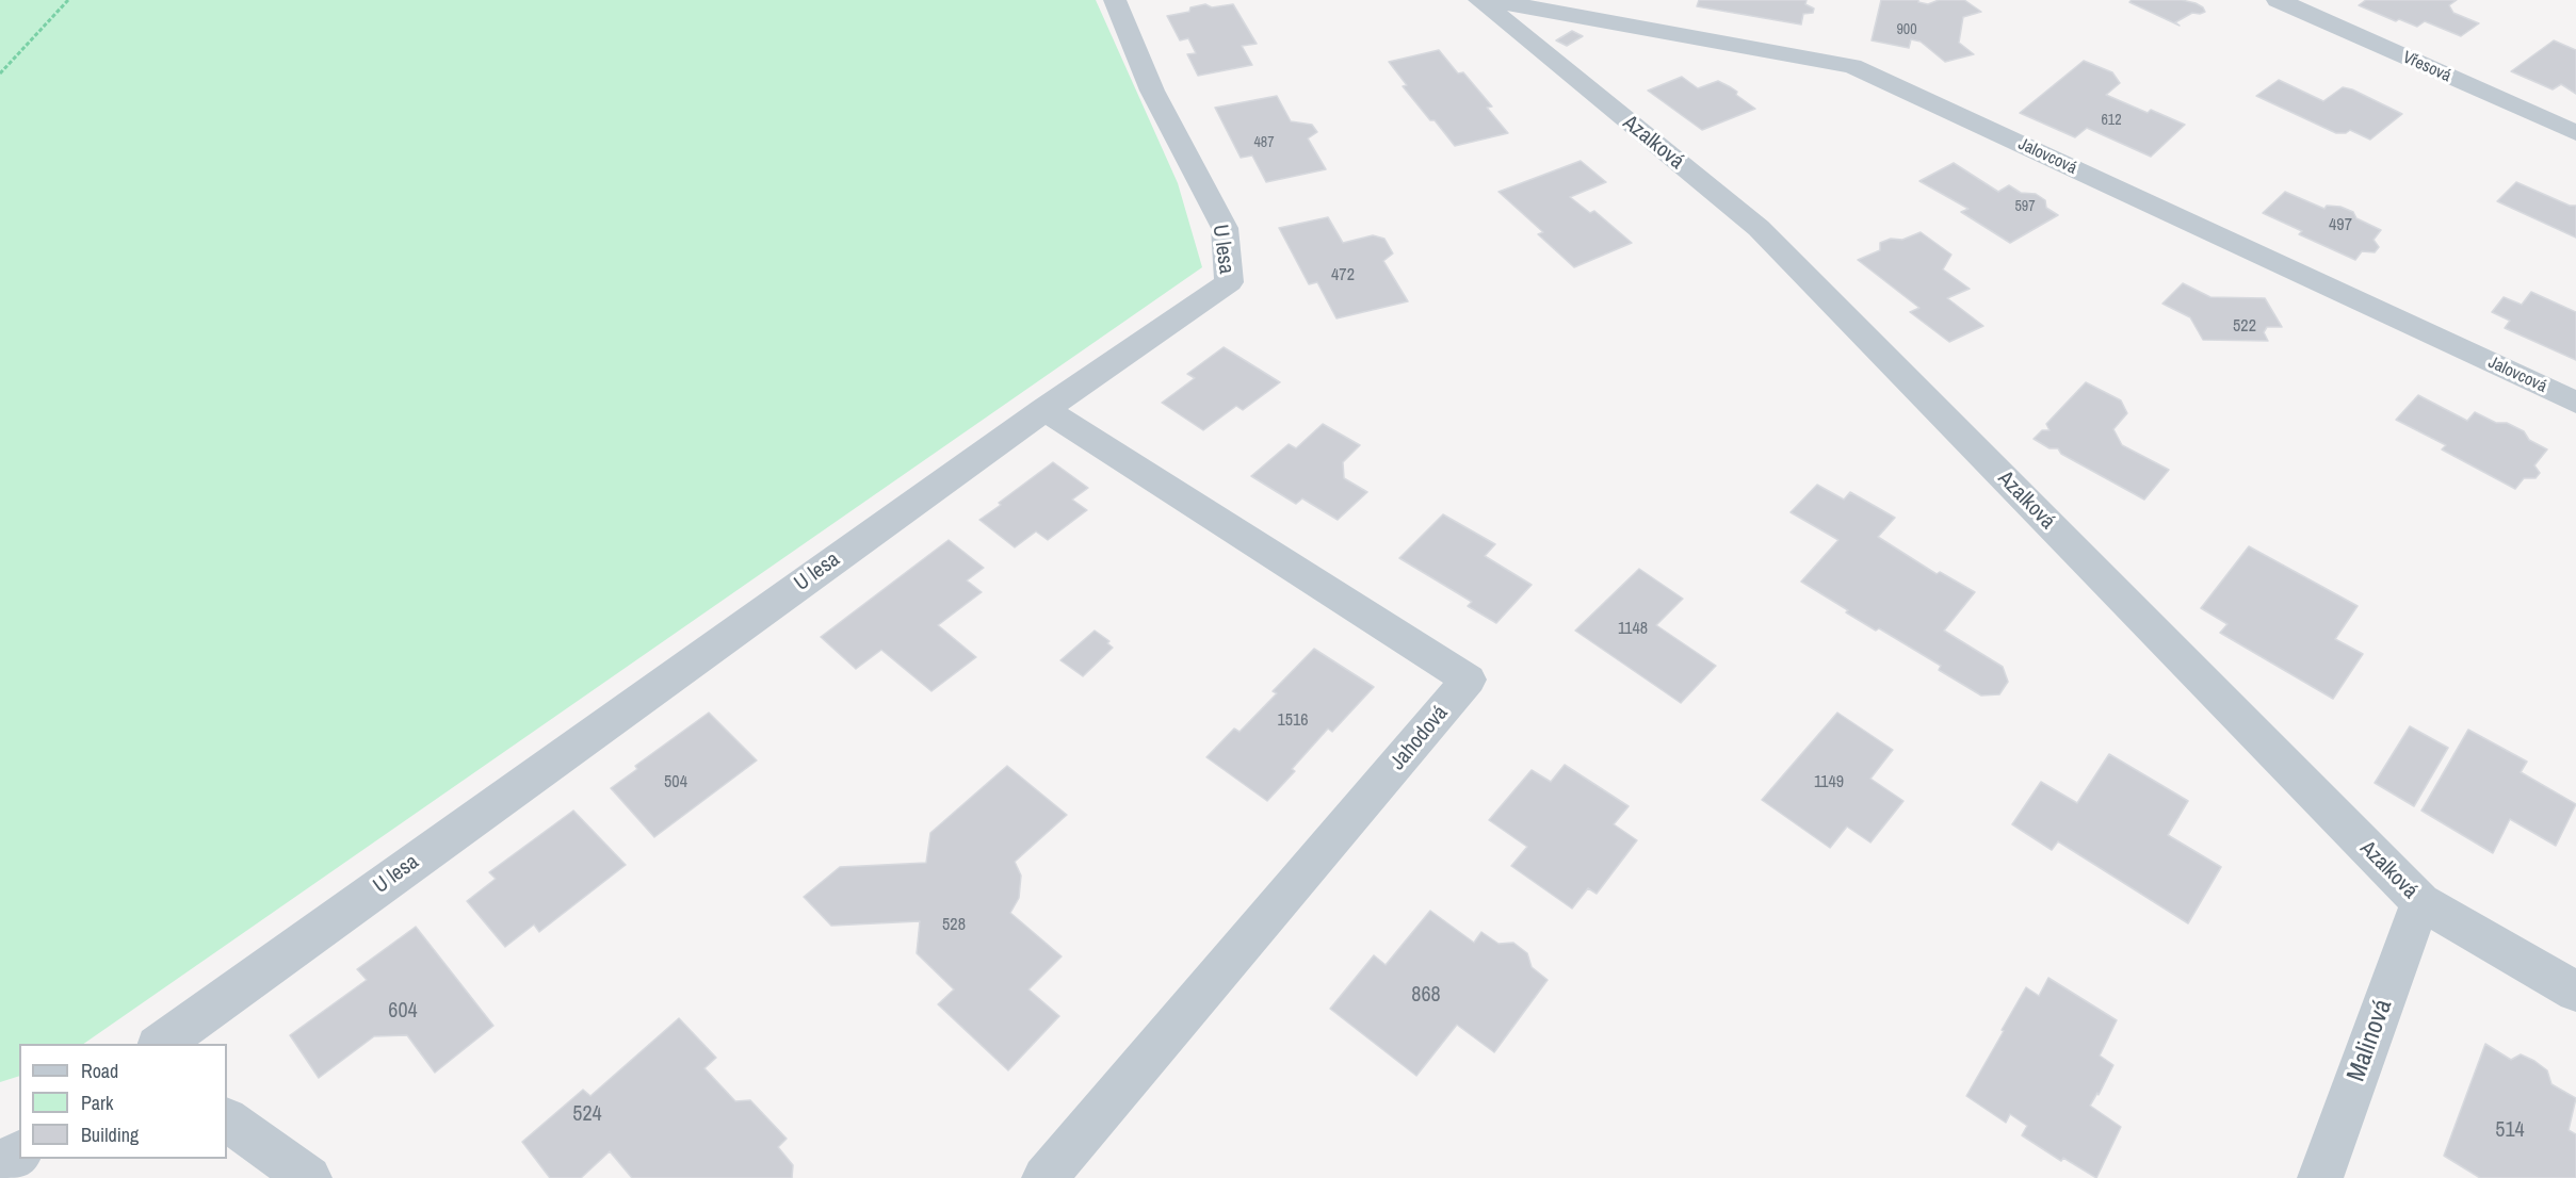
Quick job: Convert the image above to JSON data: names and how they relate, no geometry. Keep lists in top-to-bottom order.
{
  "streets": {
    "street": [
      "Vřesová",
      "Azalková",
      "Jalovcová",
      "U lesa",
      "Jahodová",
      "Malinová"
    ]
  },
  "crossings": [
    ["Azalková", "Malinová"],
    ["U lesa", "Jahodová"]
  ],
  "house_numbers": [
    "900",
    "612",
    "487",
    "597",
    "497",
    "472",
    "522",
    "1148",
    "1516",
    "504",
    "1149",
    "528",
    "868",
    "604",
    "524",
    "514"
  ],
  "legend": ["Road", "Park", "Building"]
}
